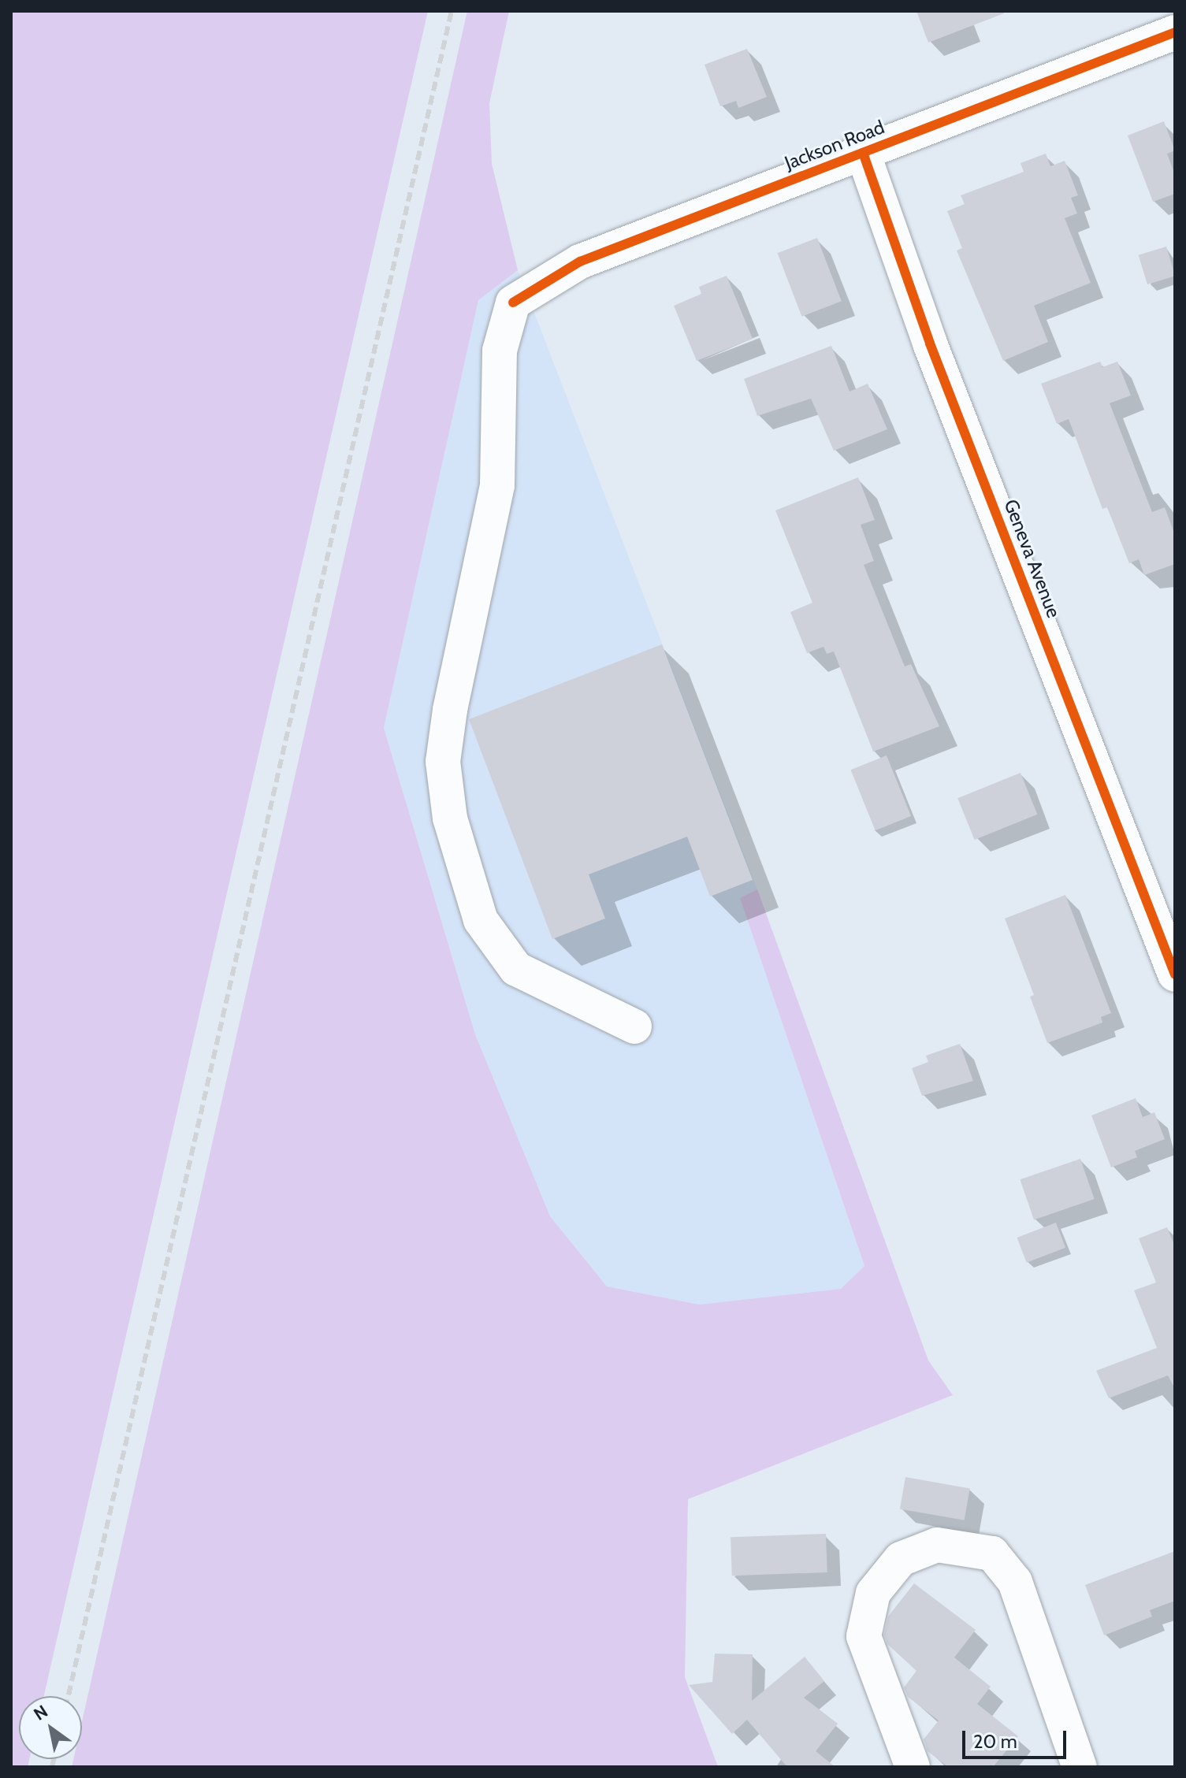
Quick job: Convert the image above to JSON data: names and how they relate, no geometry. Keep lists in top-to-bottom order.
{
  "streets": {
    "street": ["Jackson Road", "Geneva Avenue"]
  },
  "crossings": [
    ["Jackson Road", "Geneva Avenue"]
  ],
  "scale_bar": "20 m",
  "north": "top left"
}
